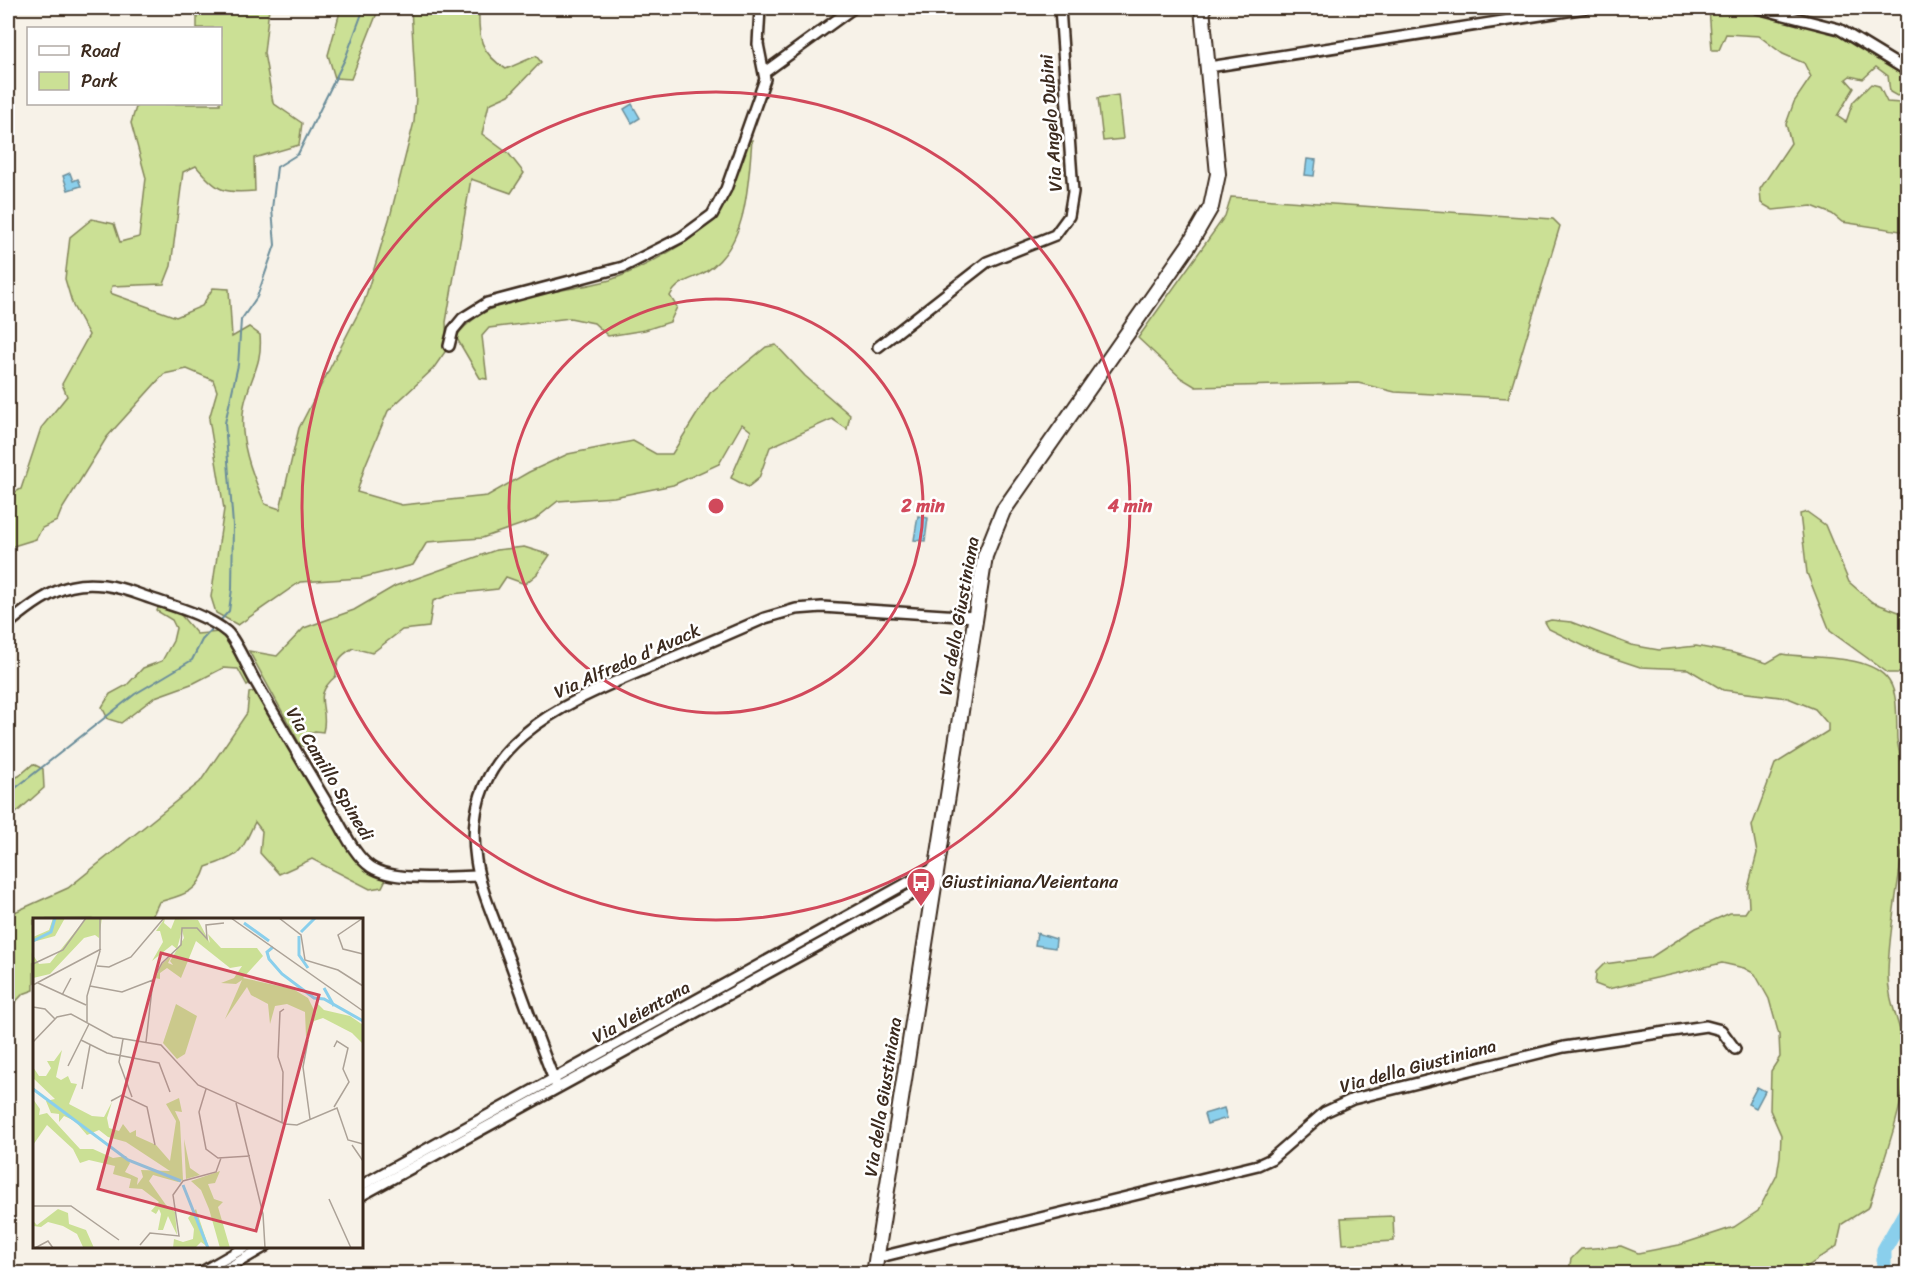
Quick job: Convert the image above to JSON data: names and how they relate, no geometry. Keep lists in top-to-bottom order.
{
  "streets": {
    "street": [
      "Via Angelo Dubini",
      "Via della Giustiniana",
      "Via Alfredo d'Avack",
      "Via Camillo Spinedi",
      "Via Veientana"
    ]
  },
  "crossings": [
    ["Via della Giustiniana", "Via Alfredo d'Avack"],
    ["Via della Giustiniana", "Via Veientana"],
    ["Via Alfredo d'Avack", "Via Camillo Spinedi"],
    ["Via Alfredo d'Avack", "Via Veientana"]
  ],
  "places": {
    "bus stop": ["Giustiniana/Veientana"]
  },
  "legend": ["Road", "Park"],
  "rings": ["2 min", "4 min"]
}
